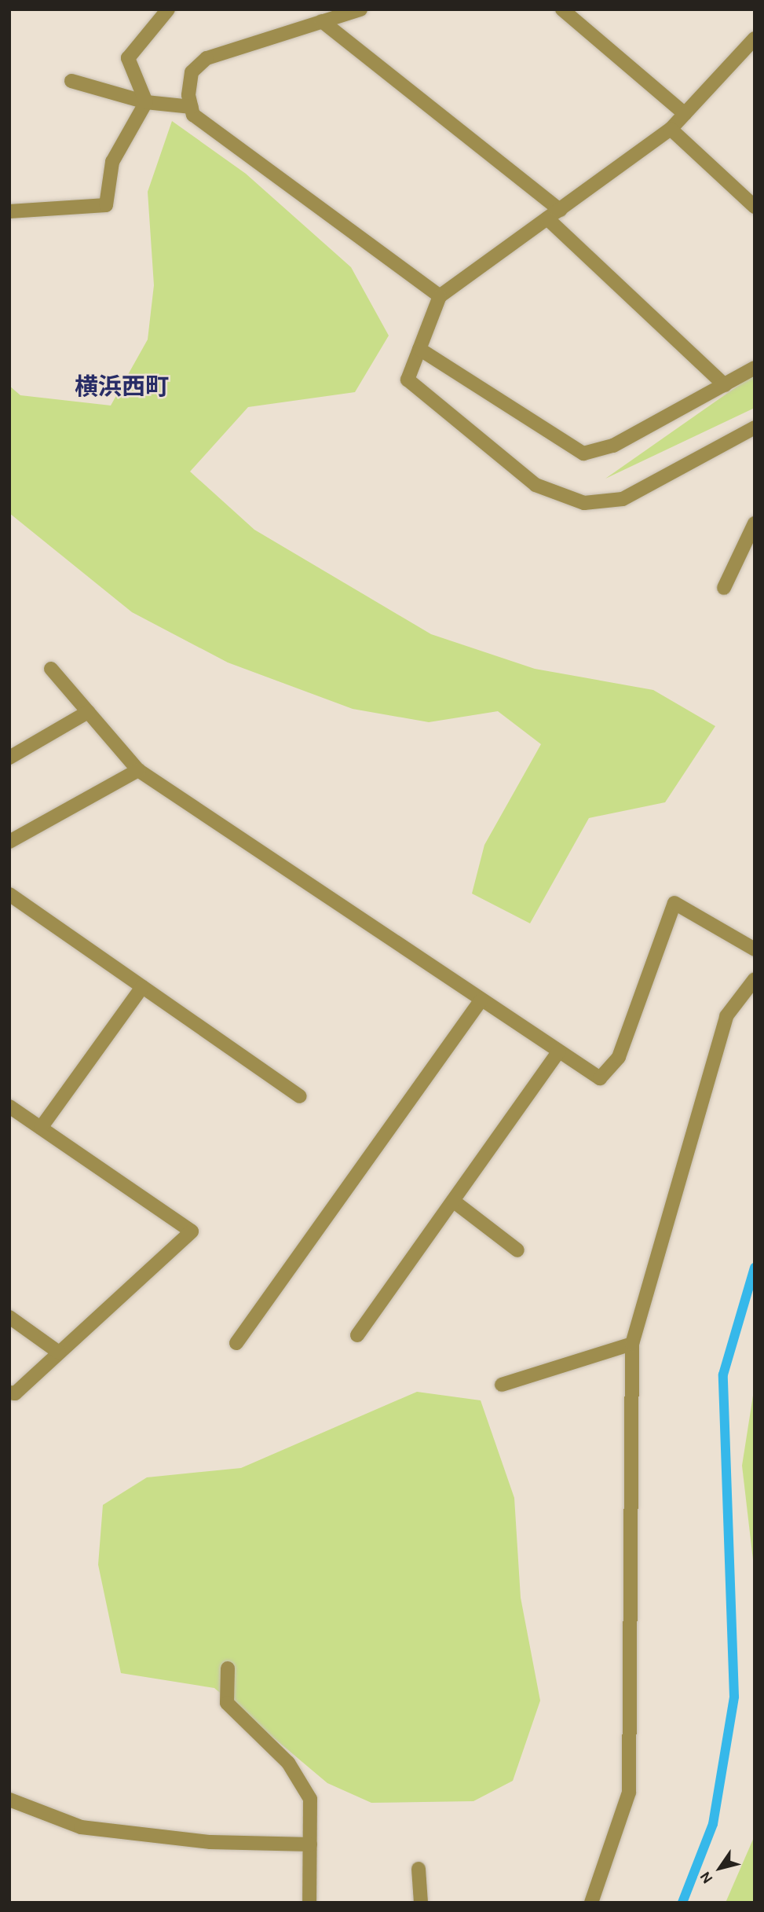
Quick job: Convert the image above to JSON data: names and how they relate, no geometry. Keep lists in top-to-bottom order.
{
  "districts": ["横浜西町"],
  "north": "bottom left"
}
